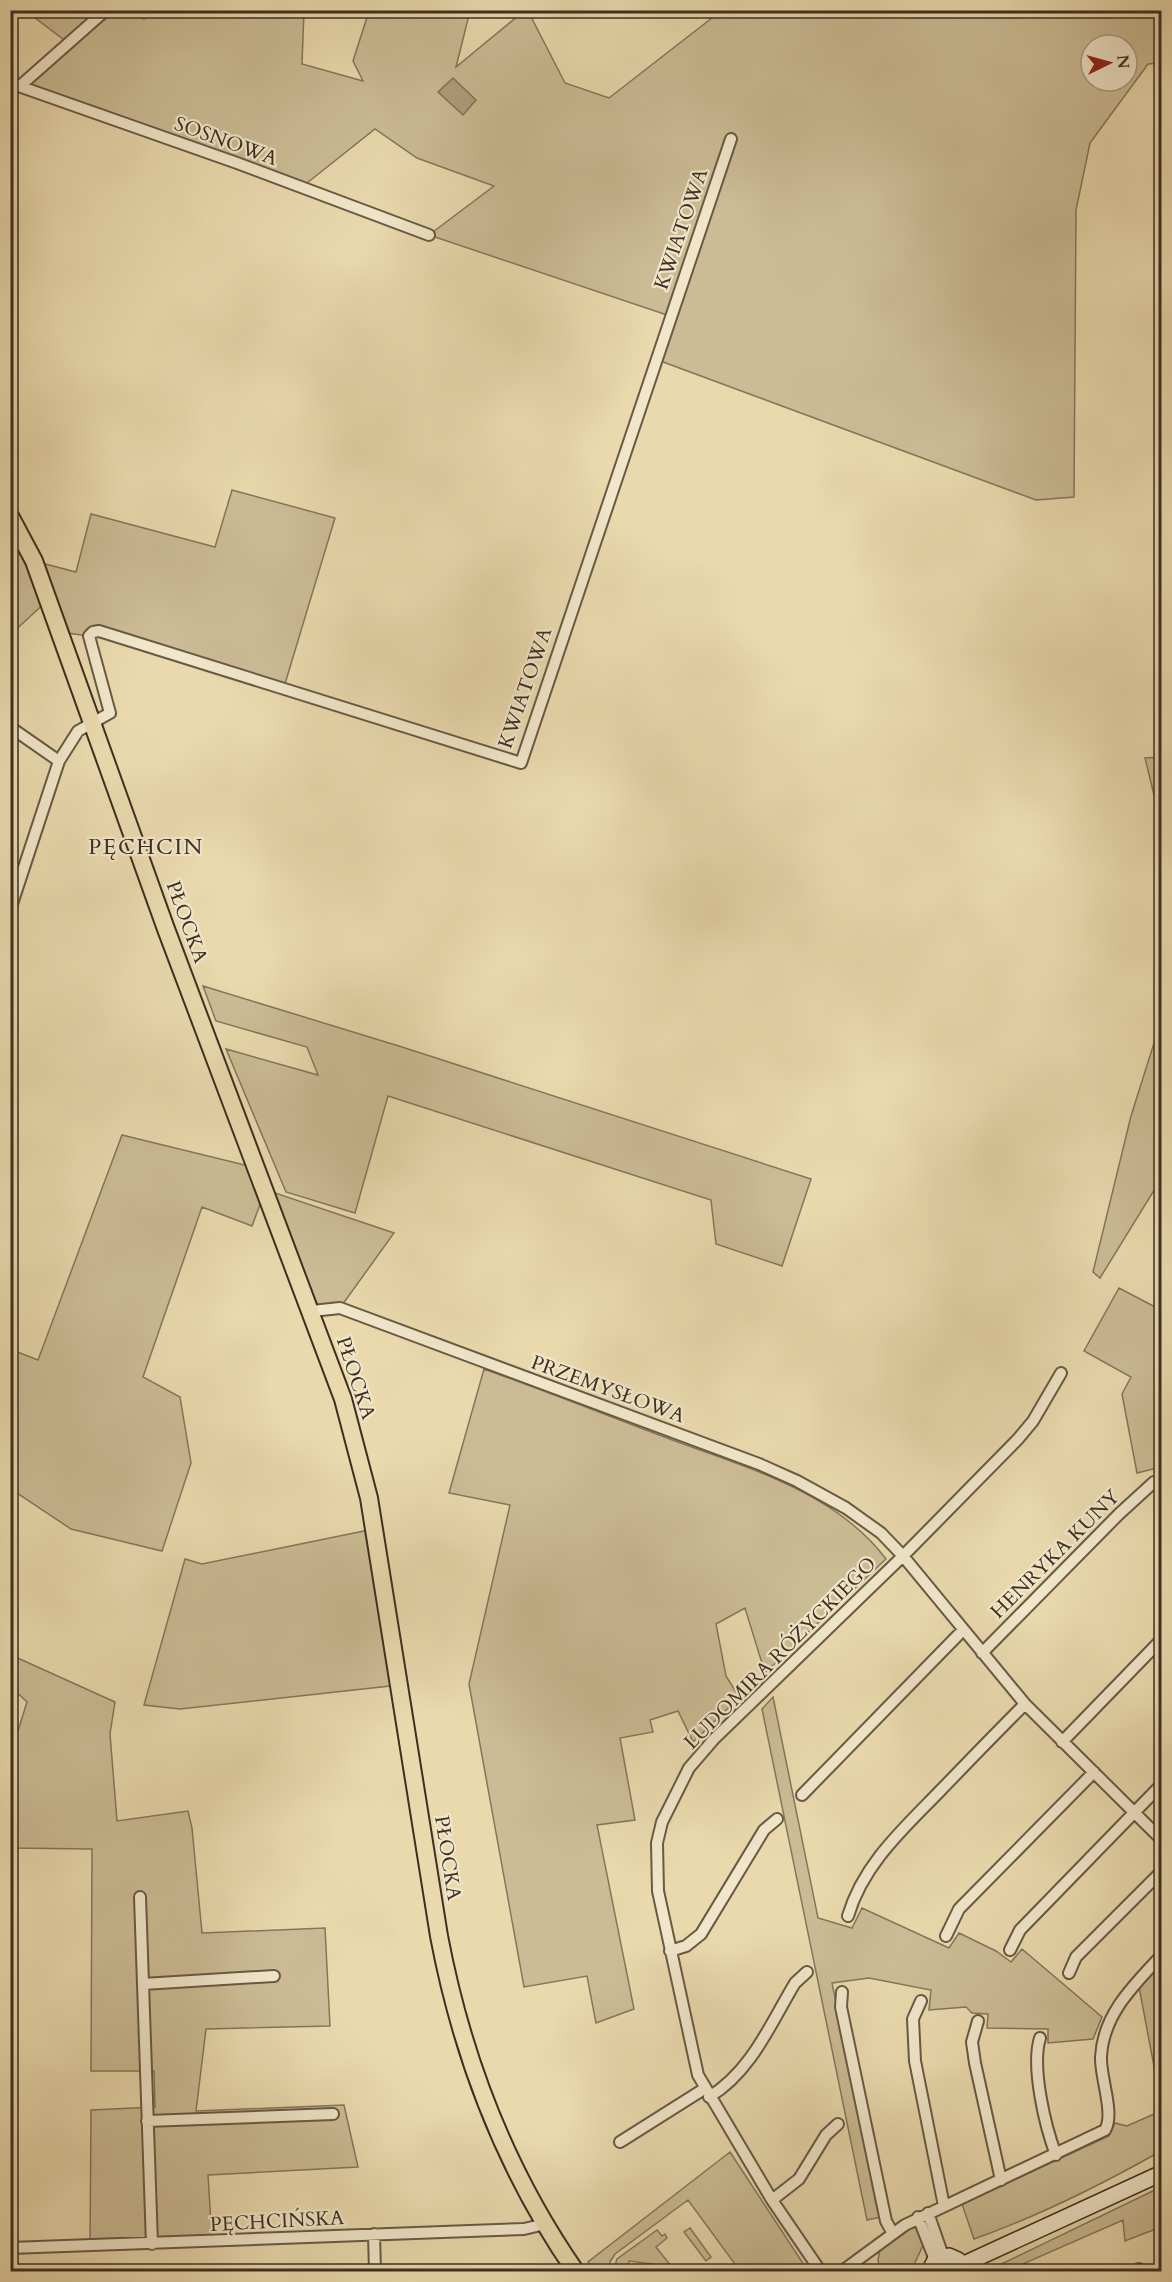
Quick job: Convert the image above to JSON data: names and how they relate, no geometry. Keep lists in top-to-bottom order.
{
  "streets": {
    "main road": ["PŁOCKA"],
    "street": [
      "SOSNOWA",
      "KWIATOWA",
      "PRZEMYSŁOWA",
      "HENRYKA KUNY",
      "LUDOMIRA RÓŻYCKIEGO",
      "PĘCHCIŃSKA"
    ]
  },
  "crossings": [
    ["KWIATOWA", "PŁOCKA"],
    ["PŁOCKA", "PRZEMYSŁOWA"],
    ["PŁOCKA", "PĘCHCIŃSKA"],
    ["PRZEMYSŁOWA", "HENRYKA KUNY"],
    ["PRZEMYSŁOWA", "LUDOMIRA RÓŻYCKIEGO"]
  ],
  "districts": ["PĘCHCIN"],
  "north": "right"
}
